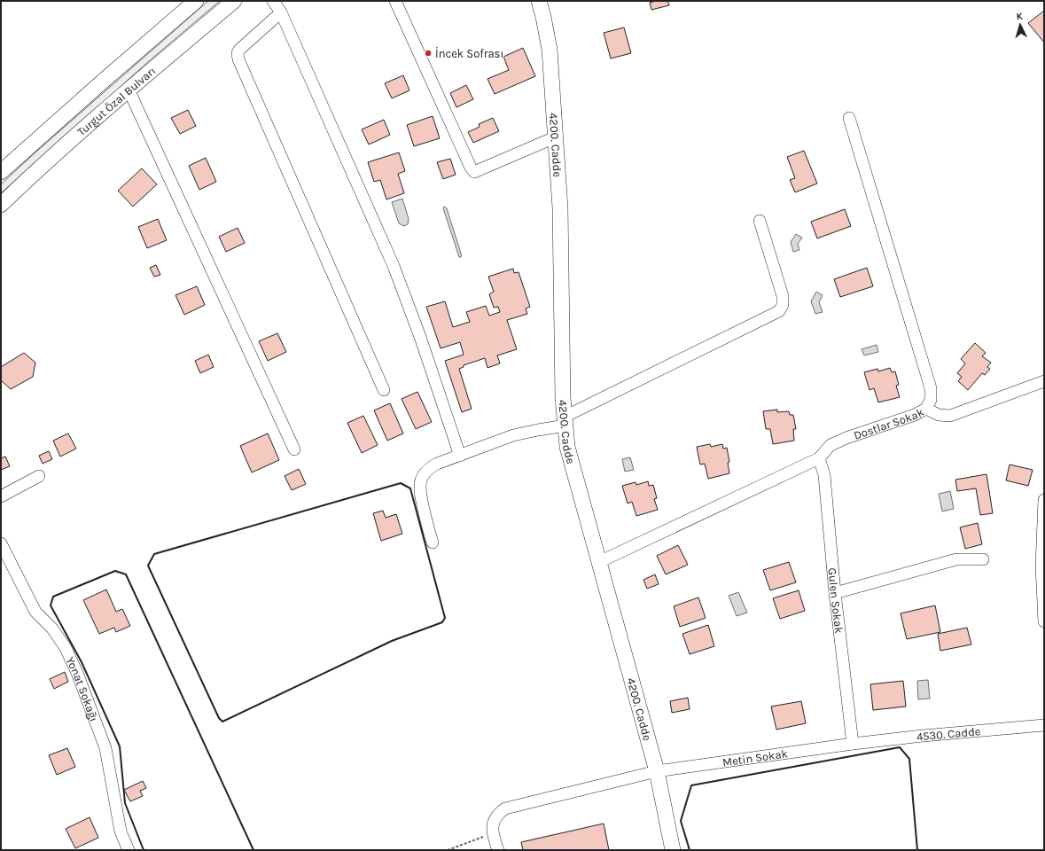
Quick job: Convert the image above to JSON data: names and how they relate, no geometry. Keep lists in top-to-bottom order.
{
  "streets": {
    "main road": ["Turgut Özal Bulvarı", "4200. Cadde"],
    "street": [
      "Dostlar Sokak",
      "Gulen Sokak",
      "Yonat Sokağı",
      "4530. Cadde",
      "Metin Sokak"
    ]
  },
  "crossings": [
    ["4200. Cadde", "Dostlar Sokak"],
    ["4200. Cadde", "Metin Sokak"],
    ["Dostlar Sokak", "Gulen Sokak"],
    ["Gulen Sokak", "4530. Cadde"],
    ["Gulen Sokak", "Metin Sokak"],
    ["4530. Cadde", "Metin Sokak"]
  ],
  "places": ["İncek Sofrası"],
  "north": "top"
}
